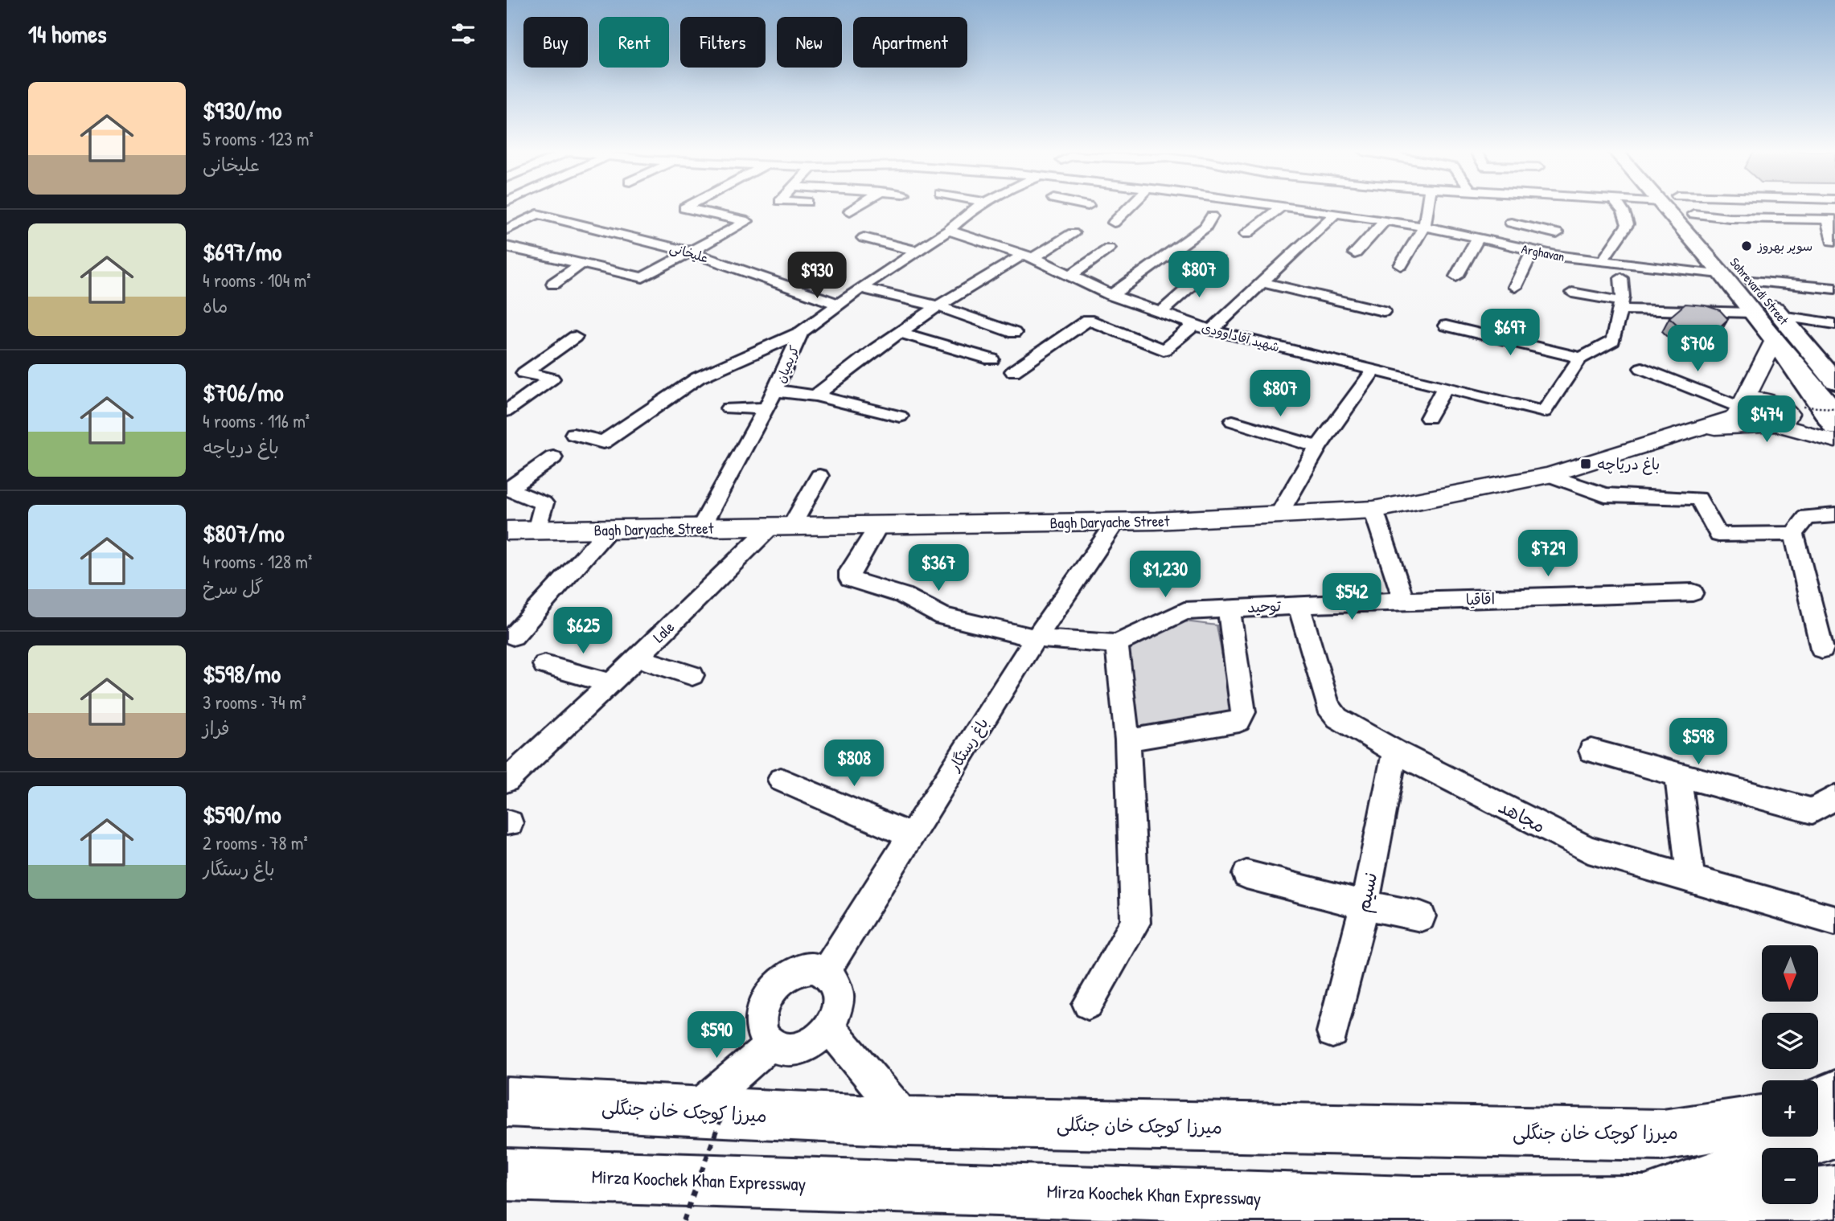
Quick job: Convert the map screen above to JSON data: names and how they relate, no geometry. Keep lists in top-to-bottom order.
{
  "streets": {
    "main road": ["Sohrevardi Street", "میرزا کوچک خان جنگلی", "Mirza Koochek Khan Expressway"],
    "street": [
      "علیخانی",
      "Arghavan",
      "شهید آقاداوودی",
      "کریمیان",
      "Bagh Daryache Street",
      "اقاقیا",
      "توحید",
      "Lale",
      "باغ رستگار",
      "مجاهد",
      "نسیم"
    ]
  },
  "crossings": [
    ["علیخانی", "کریمیان"],
    ["Arghavan", "Sohrevardi Street"],
    ["شهید آقاداوودی", "کریمیان"],
    ["کریمیان", "Bagh Daryache Street"],
    ["Bagh Daryache Street", "Lale"],
    ["Bagh Daryache Street", "باغ رستگار"],
    ["اقاقیا", "توحید"],
    ["توحید", "باغ رستگار"],
    ["توحید", "مجاهد"],
    ["مجاهد", "نسیم"]
  ],
  "places": {
    "other": ["سوپر بهروز"],
    "transit": ["باغ دریاچه"]
  },
  "north": "bottom",
  "page": {
    "heading": "14 homes",
    "chip": [
      "Buy",
      "Rent",
      "Filters",
      "New",
      "Apartment"
    ],
    "list": [
      {
        "name": "$930/mo",
        "note": "5 rooms · 123 m² · علیخانی"
      },
      {
        "name": "$697/mo",
        "note": "4 rooms · 104 m² · ماه"
      },
      {
        "name": "$706/mo",
        "note": "4 rooms · 116 m² · باغ دریاچه"
      },
      {
        "name": "$807/mo",
        "note": "4 rooms · 128 m² · گل سرخ"
      },
      {
        "name": "$598/mo",
        "note": "3 rooms · 74 m² · فراز"
      },
      {
        "name": "$590/mo",
        "note": "2 rooms · 78 m² · باغ رستگار"
      }
    ],
    "price": [
      "$807",
      "$930",
      "$697",
      "$706",
      "$807",
      "$474",
      "$729",
      "$367",
      "$1,230",
      "$542",
      "$625",
      "$598",
      "$808",
      "$590"
    ],
    "map_buttons": ["+", "−"]
  }
}
